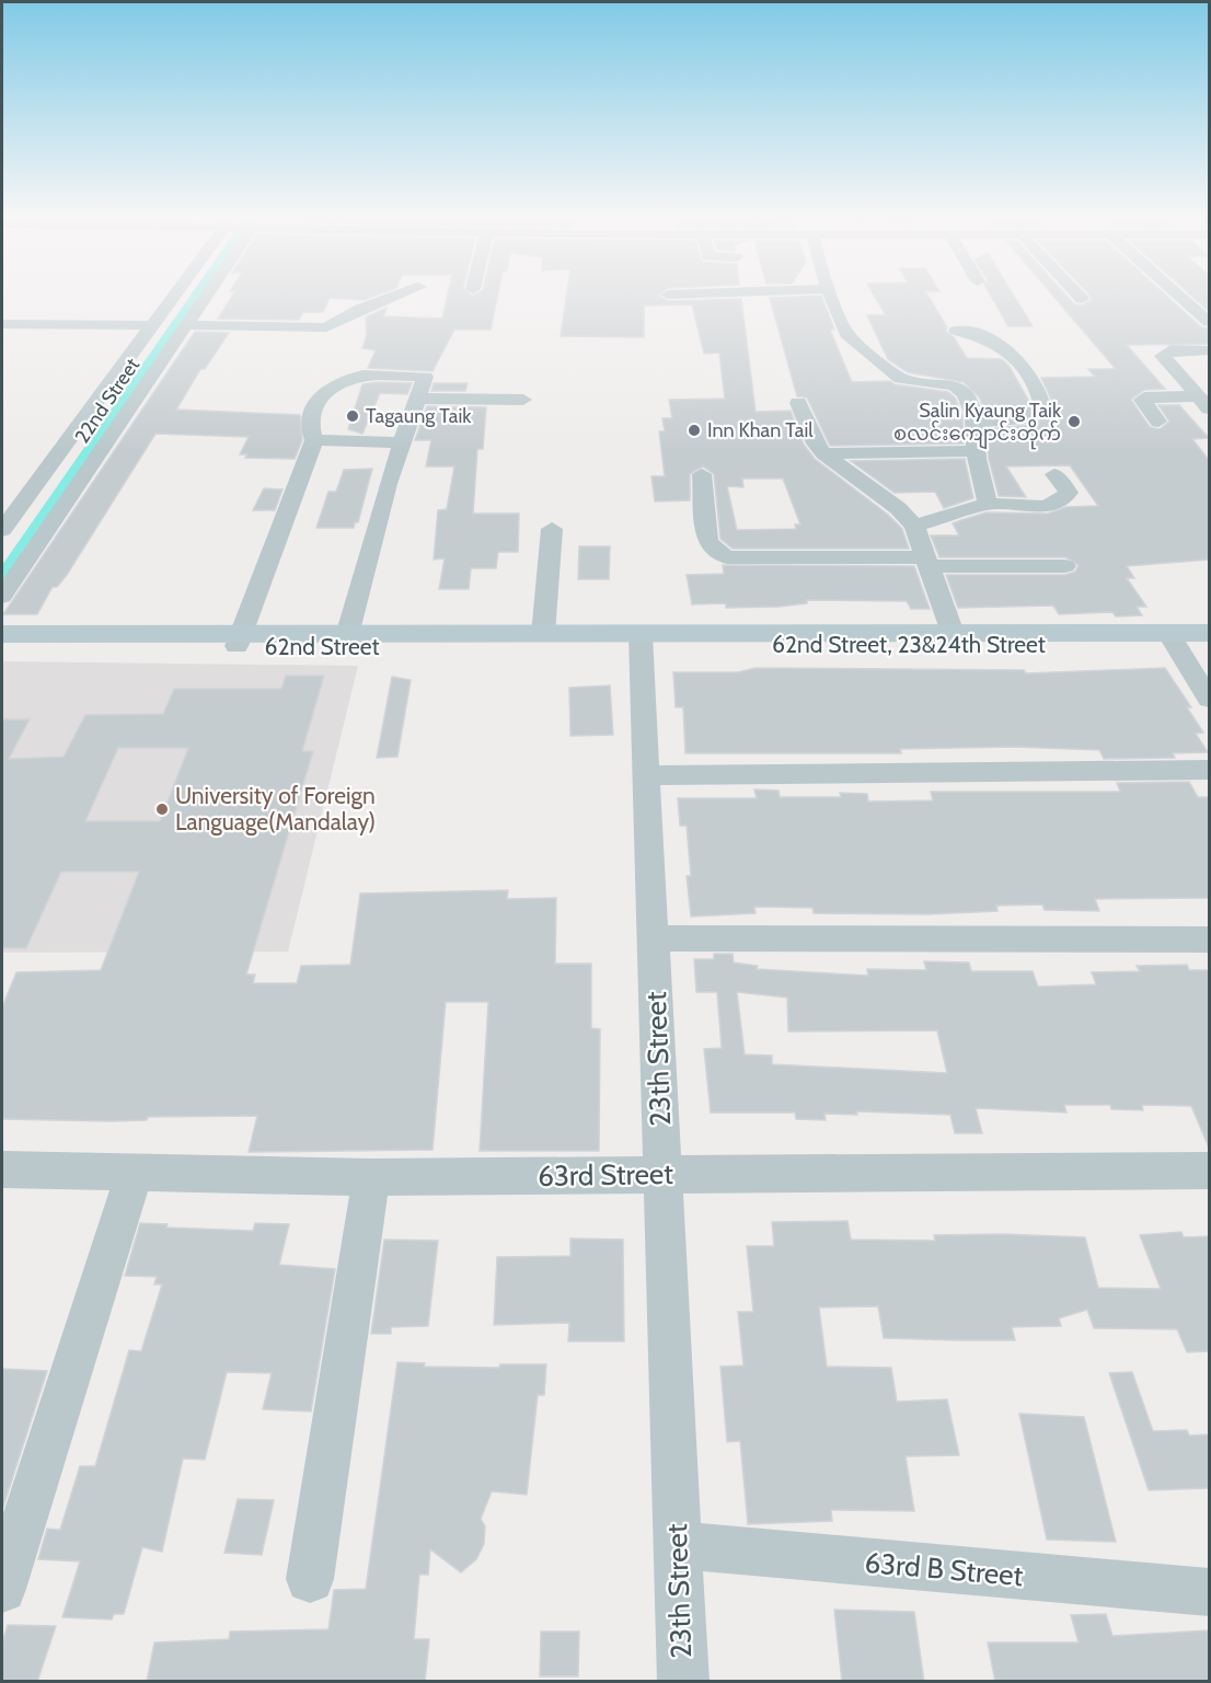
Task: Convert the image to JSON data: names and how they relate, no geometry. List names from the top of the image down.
{
  "streets": {
    "main road": ["62nd Street, 23&24th Street", "62nd Street"],
    "street": [
      "22nd Street",
      "23th Street",
      "63rd Street",
      "63rd B Street"
    ]
  },
  "crossings": [
    ["62nd Street, 23&24th Street", "62nd Street"],
    ["62nd Street, 23&24th Street", "23th Street"],
    ["62nd Street", "23th Street"],
    ["23th Street", "63rd Street"],
    ["23th Street", "63rd B Street"]
  ],
  "places": [
    "Tagaung Taik",
    "Salin Kyaung Taik စလင်းကျောင်းတိုက်",
    "Inn Khan Tail",
    "University of Foreign Language(Mandalay)"
  ]
}
